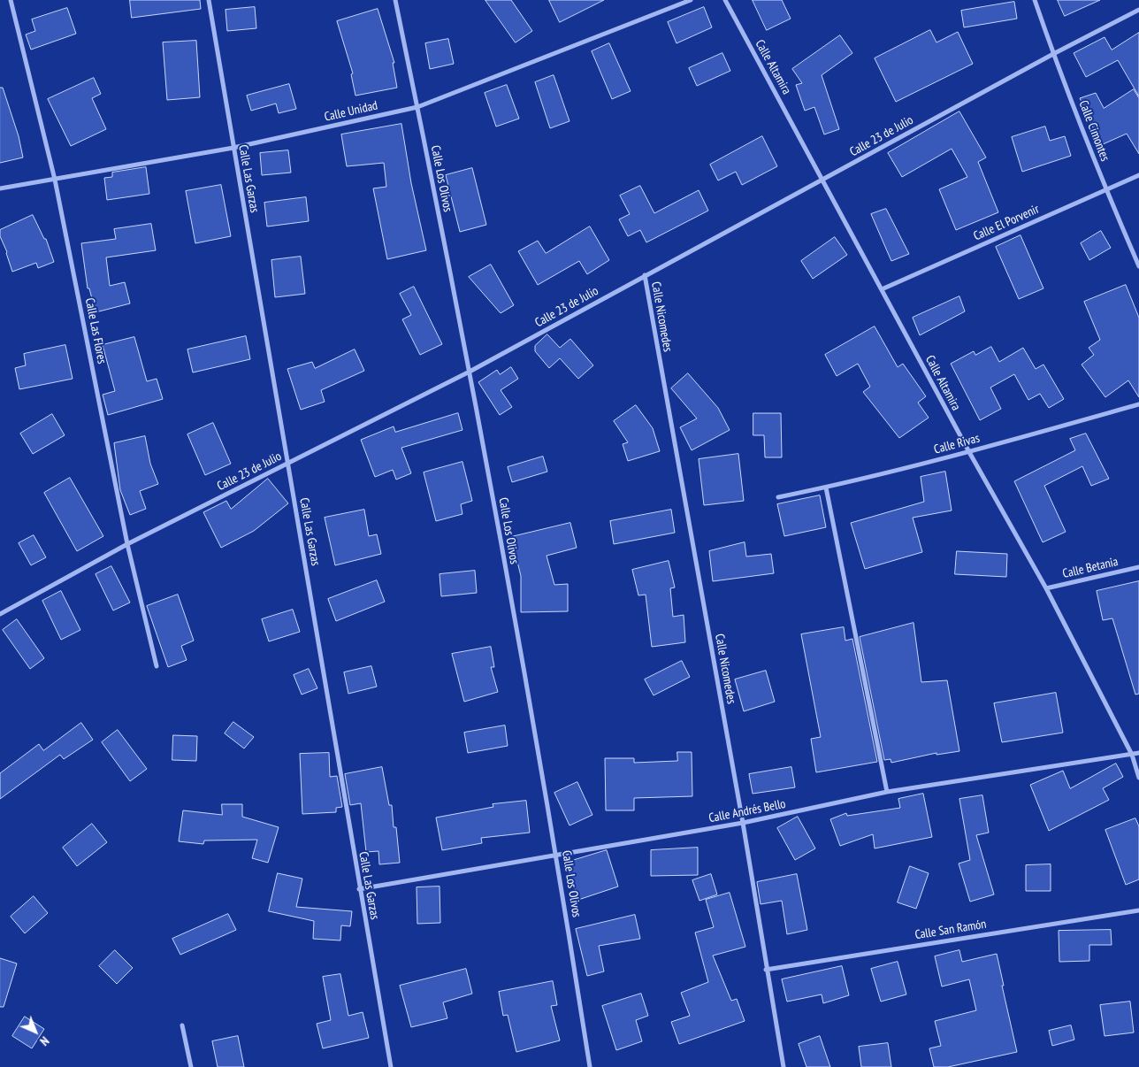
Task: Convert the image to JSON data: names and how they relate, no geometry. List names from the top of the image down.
{
  "streets": {
    "street": [
      "Calle Altamira",
      "Calle Unidad",
      "Calle Cimontes",
      "Calle 23 de Julio",
      "Calle Las Garzas",
      "Calle Los Olivos",
      "Calle El Porvenir",
      "Calle Nicomedes",
      "Calle Las Flores",
      "Calle Rivas",
      "Calle Betania",
      "Calle Andrés Bello",
      "Calle San Ramón"
    ]
  },
  "crossings": [
    ["Calle Altamira", "Calle 23 de Julio"],
    ["Calle Altamira", "Calle El Porvenir"],
    ["Calle Altamira", "Calle Rivas"],
    ["Calle Altamira", "Calle Betania"],
    ["Calle Altamira", "Calle Andrés Bello"],
    ["Calle Unidad", "Calle Las Garzas"],
    ["Calle Unidad", "Calle Los Olivos"],
    ["Calle Unidad", "Calle Las Flores"],
    ["Calle Cimontes", "Calle 23 de Julio"],
    ["Calle Cimontes", "Calle El Porvenir"],
    ["Calle 23 de Julio", "Calle Las Garzas"],
    ["Calle 23 de Julio", "Calle Los Olivos"],
    ["Calle 23 de Julio", "Calle Nicomedes"],
    ["Calle 23 de Julio", "Calle Las Flores"],
    ["Calle Las Garzas", "Calle Andrés Bello"],
    ["Calle Los Olivos", "Calle Andrés Bello"],
    ["Calle Nicomedes", "Calle Andrés Bello"],
    ["Calle Nicomedes", "Calle San Ramón"]
  ],
  "north": "bottom right"
}
